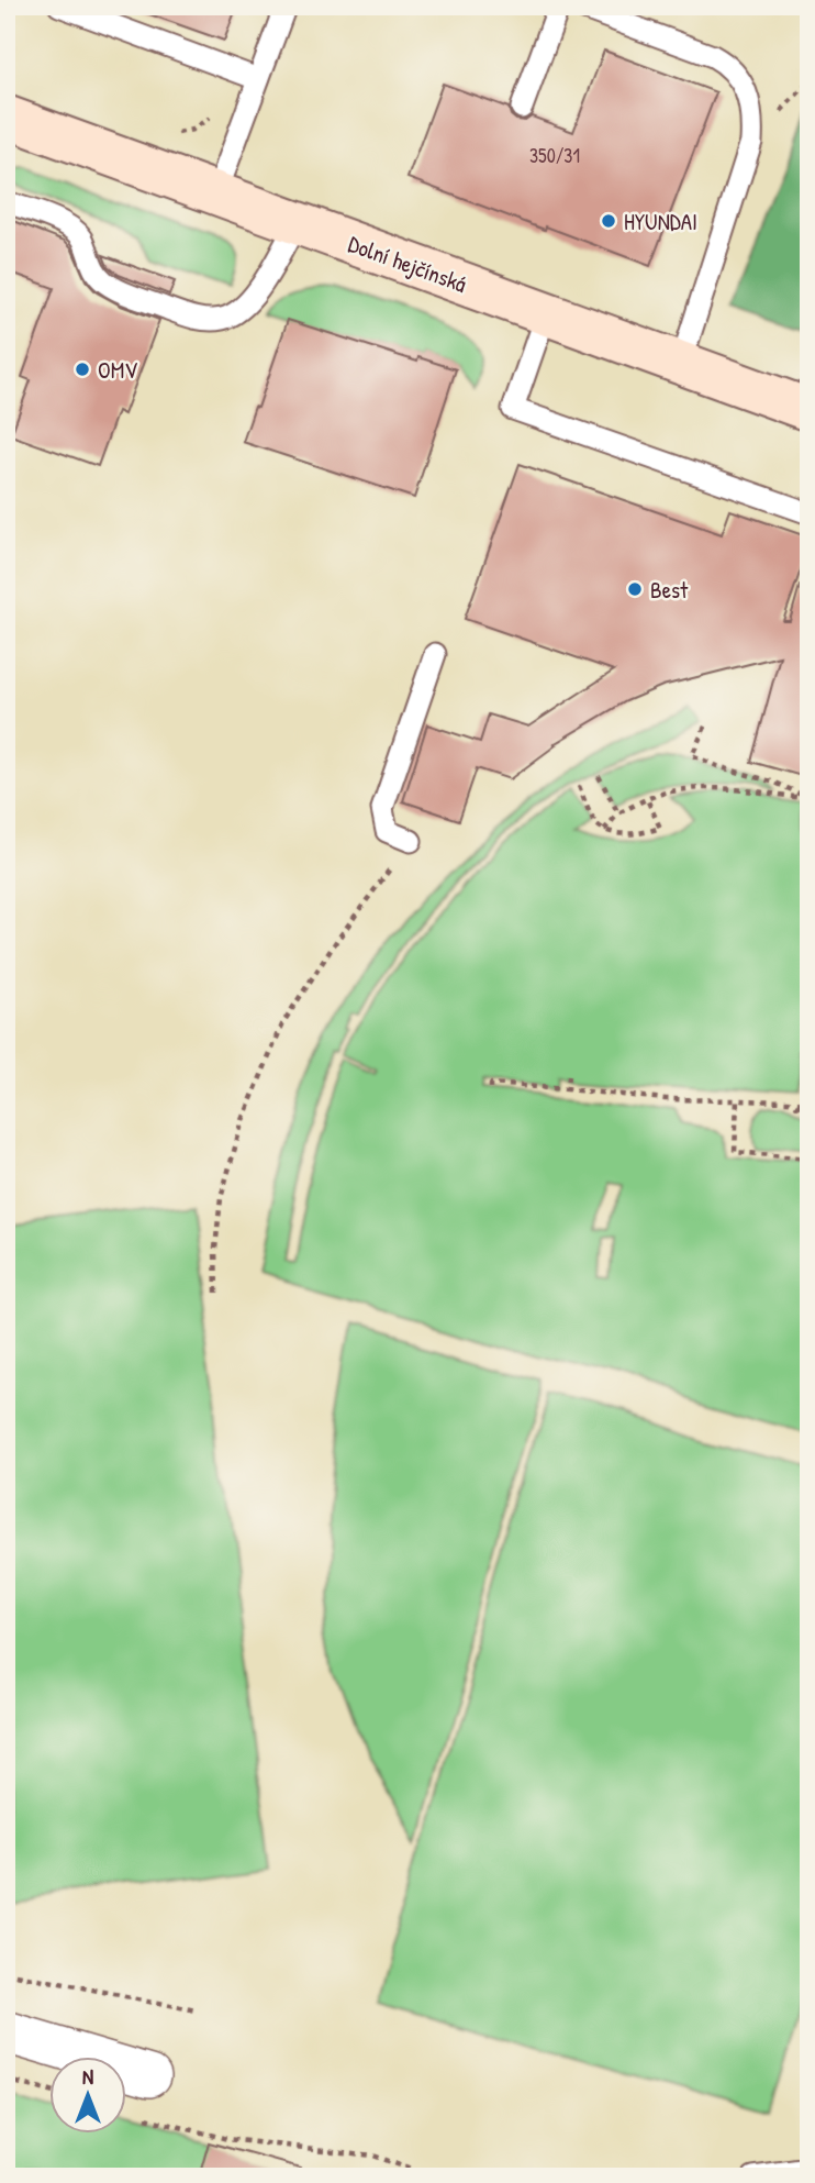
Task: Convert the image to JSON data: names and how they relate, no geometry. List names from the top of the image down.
{
  "streets": {
    "main road": ["Dolní hejčínská"]
  },
  "places": ["HYUNDAI", "OMV", "Best"],
  "house_numbers": ["350/31"],
  "north": "top"
}
